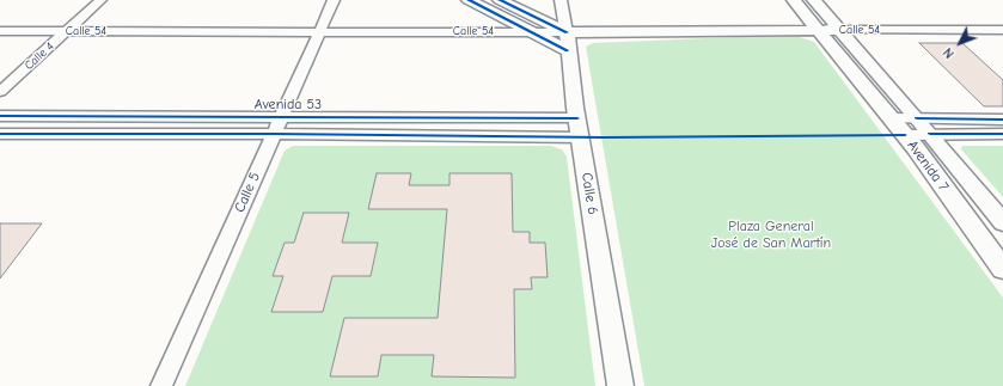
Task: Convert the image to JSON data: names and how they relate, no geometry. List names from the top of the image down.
{
  "streets": {
    "main road": ["Calle 54", "Avenida 7", "Calle 6"],
    "street": ["Calle 4", "Avenida 53", "Calle 5"]
  },
  "crossings": [
    ["Calle 54", "Calle 4"],
    ["Calle 54", "Avenida 7"],
    ["Calle 54", "Calle 5"],
    ["Calle 54", "Calle 6"],
    ["Avenida 53", "Calle 5"],
    ["Avenida 53", "Calle 6"]
  ],
  "parks": ["Plaza General José de San Martín"],
  "north": "bottom left"
}
